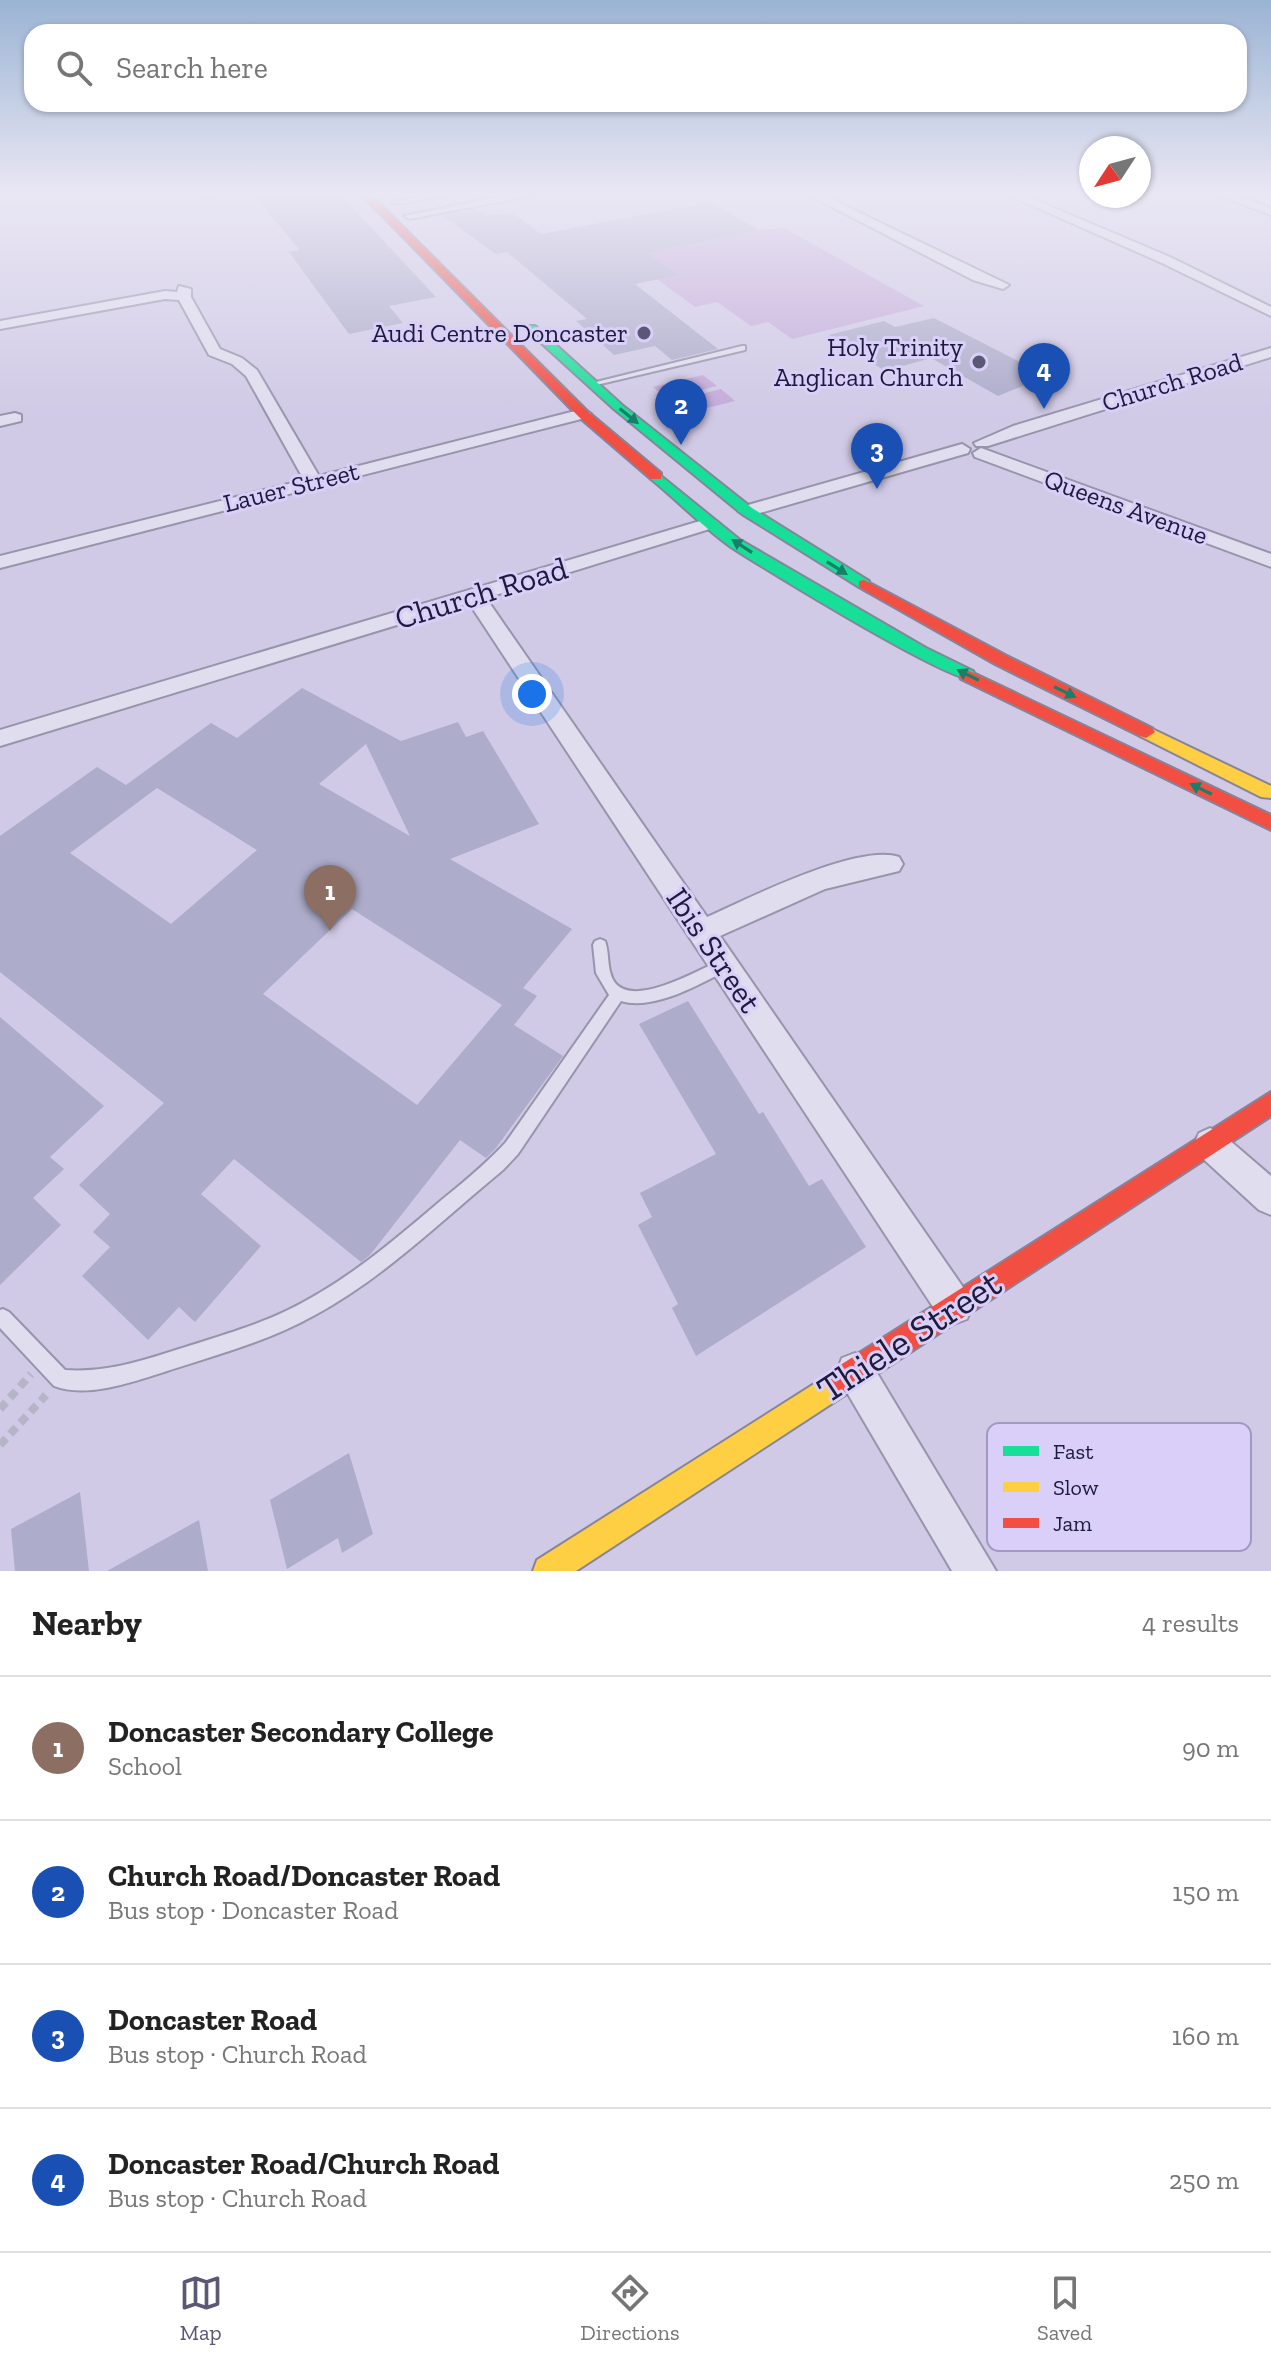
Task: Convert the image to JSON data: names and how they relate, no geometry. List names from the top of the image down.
{
  "streets": {
    "main road": ["Church Road", "Thiele Street"],
    "street": ["Lauer Street", "Queens Avenue", "Ibis Street"]
  },
  "crossings": [
    ["Church Road", "Queens Avenue"],
    ["Church Road", "Ibis Street"],
    ["Ibis Street", "Thiele Street"]
  ],
  "places": ["Audi Centre Doncaster", "Holy Trinity Anglican Church"],
  "legend": ["Fast", "Slow", "Jam"],
  "north": "bottom left",
  "page": {
    "search": "Search here",
    "pins": [
      "4",
      "2",
      "3",
      "1"
    ],
    "heading": ["Nearby", "4 results"],
    "list": [
      {
        "mark": "1",
        "name": "Doncaster Secondary College",
        "note": "School",
        "value": "90 m"
      },
      {
        "mark": "2",
        "name": "Church Road/Doncaster Road",
        "note": "Bus stop · Doncaster Road",
        "value": "150 m"
      },
      {
        "mark": "3",
        "name": "Doncaster Road",
        "note": "Bus stop · Church Road",
        "value": "160 m"
      },
      {
        "mark": "4",
        "name": "Doncaster Road/Church Road",
        "note": "Bus stop · Church Road",
        "value": "250 m"
      }
    ],
    "nav": ["Map", "Directions", "Saved"]
  }
}
